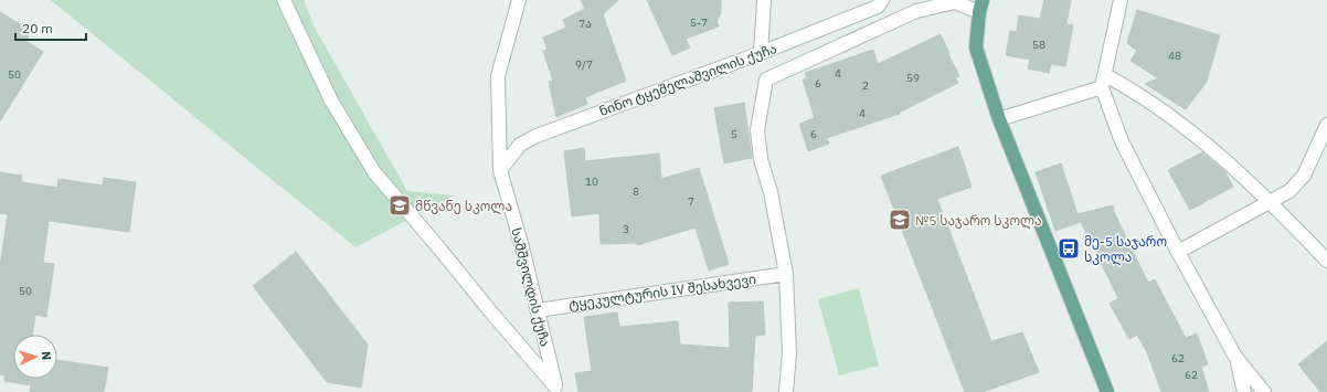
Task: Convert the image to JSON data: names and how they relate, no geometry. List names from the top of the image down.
{
  "streets": {
    "street": ["ნინო ტყეშელაშვილის ქუჩა", "სამშვილდის ქუჩა", "ტყეკულტურის IV შესახვევი"]
  },
  "crossings": [
    ["ნინო ტყეშელაშვილის ქუჩა", "სამშვილდის ქუჩა"],
    ["სამშვილდის ქუჩა", "ტყეკულტურის IV შესახვევი"]
  ],
  "places": {
    "school or university": ["მწვანე სკოლა", "№5 საჯარო სკოლა"],
    "bus stop": ["მე-5 საჯარო სკოლა"]
  },
  "house_numbers": [
    "5-7",
    "7ა",
    "58",
    "48",
    "9/7",
    "4",
    "50",
    "59",
    "6",
    "2",
    "4",
    "5",
    "6",
    "10",
    "8",
    "7",
    "3",
    "50",
    "62",
    "62"
  ],
  "scale_bar": "20 m",
  "north": "right"
}
